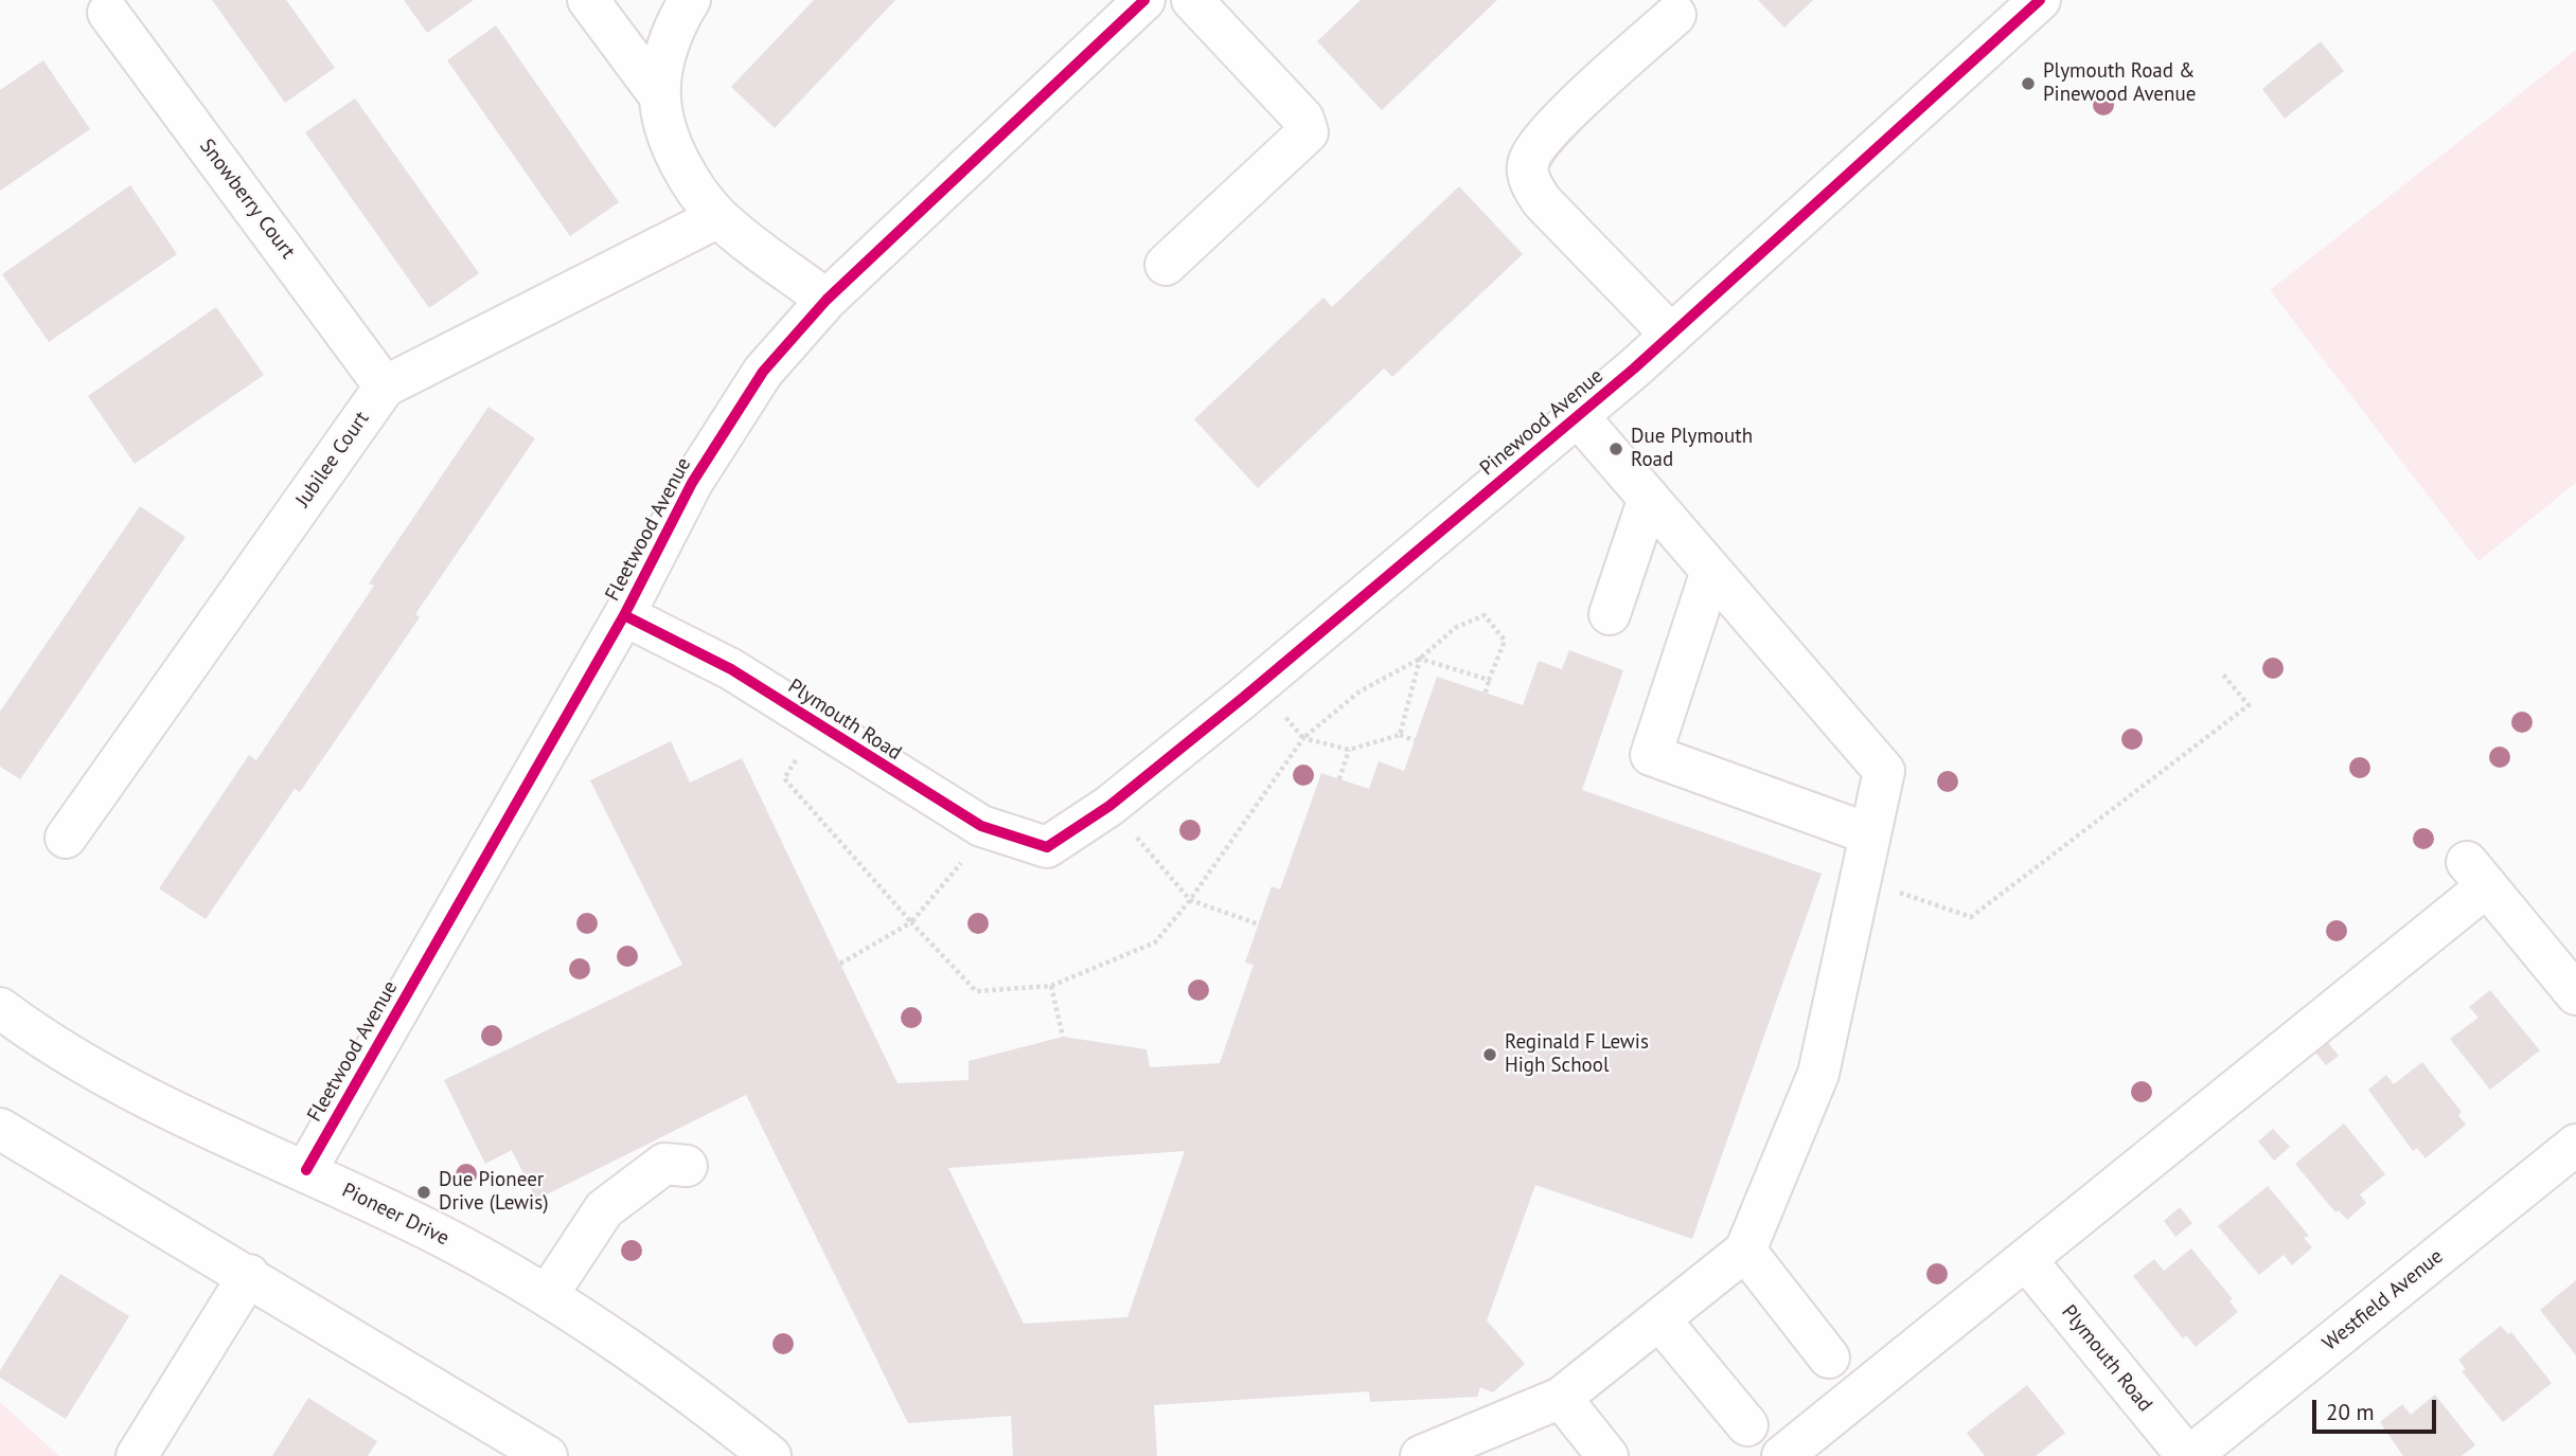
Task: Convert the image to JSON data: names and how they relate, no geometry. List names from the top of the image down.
{
  "streets": {
    "street": [
      "Snowberry Court",
      "Pinewood Avenue",
      "Jubilee Court",
      "Fleetwood Avenue",
      "Plymouth Road",
      "Pioneer Drive",
      "Westfield Avenue"
    ]
  },
  "crossings": [
    ["Snowberry Court", "Jubilee Court"],
    ["Pinewood Avenue", "Plymouth Road"],
    ["Fleetwood Avenue", "Plymouth Road"],
    ["Fleetwood Avenue", "Pioneer Drive"],
    ["Plymouth Road", "Westfield Avenue"]
  ],
  "places": [
    "Plymouth Road & Pinewood Avenue",
    "Due Plymouth Road",
    "Reginald F Lewis High School",
    "Due Pioneer Drive (Lewis)"
  ],
  "scale_bar": "20 m"
}
